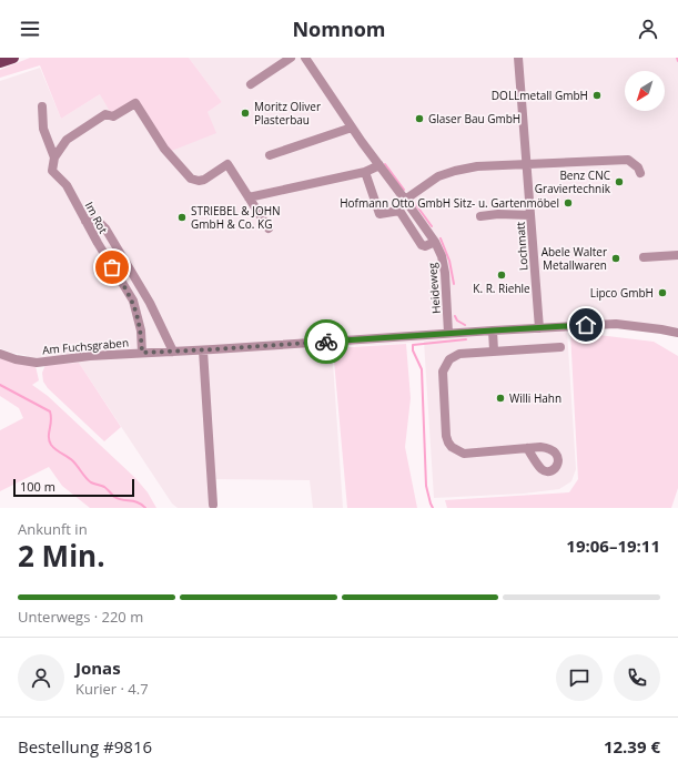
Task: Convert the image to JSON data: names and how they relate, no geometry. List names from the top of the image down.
{
  "streets": {
    "street": [
      "Im Rot",
      "Lochmatt",
      "Heideweg",
      "Am Fuchsgraben"
    ]
  },
  "crossings": [
    ["Im Rot", "Am Fuchsgraben"],
    ["Lochmatt", "Am Fuchsgraben"],
    ["Heideweg", "Am Fuchsgraben"]
  ],
  "places": [
    "DOLLmetall GmbH",
    "Moritz Oliver Plasterbau",
    "Glaser Bau GmbH",
    "Benz CNC Graviertechnik",
    "Hofmann Otto GmbH Sitz- u. Gartenmöbel",
    "STRIEBEL & JOHN GmbH & Co. KG",
    "Abele Walter Metallwaren",
    "K. R. Riehle",
    "Lipco GmbH",
    "Willi Hahn"
  ],
  "scale_bar": "100 m",
  "north": "bottom left",
  "page": {
    "header": "Nomnom",
    "scale": "100 m",
    "heading": ["2 Min.", "Ankunft in", "19:06–19:11"],
    "panel": [
      "Jonas",
      "Kurier · 4.7",
      "Bestellung #9816",
      "12.39 €"
    ],
    "bar": "Unterwegs · 220 m"
  }
}
